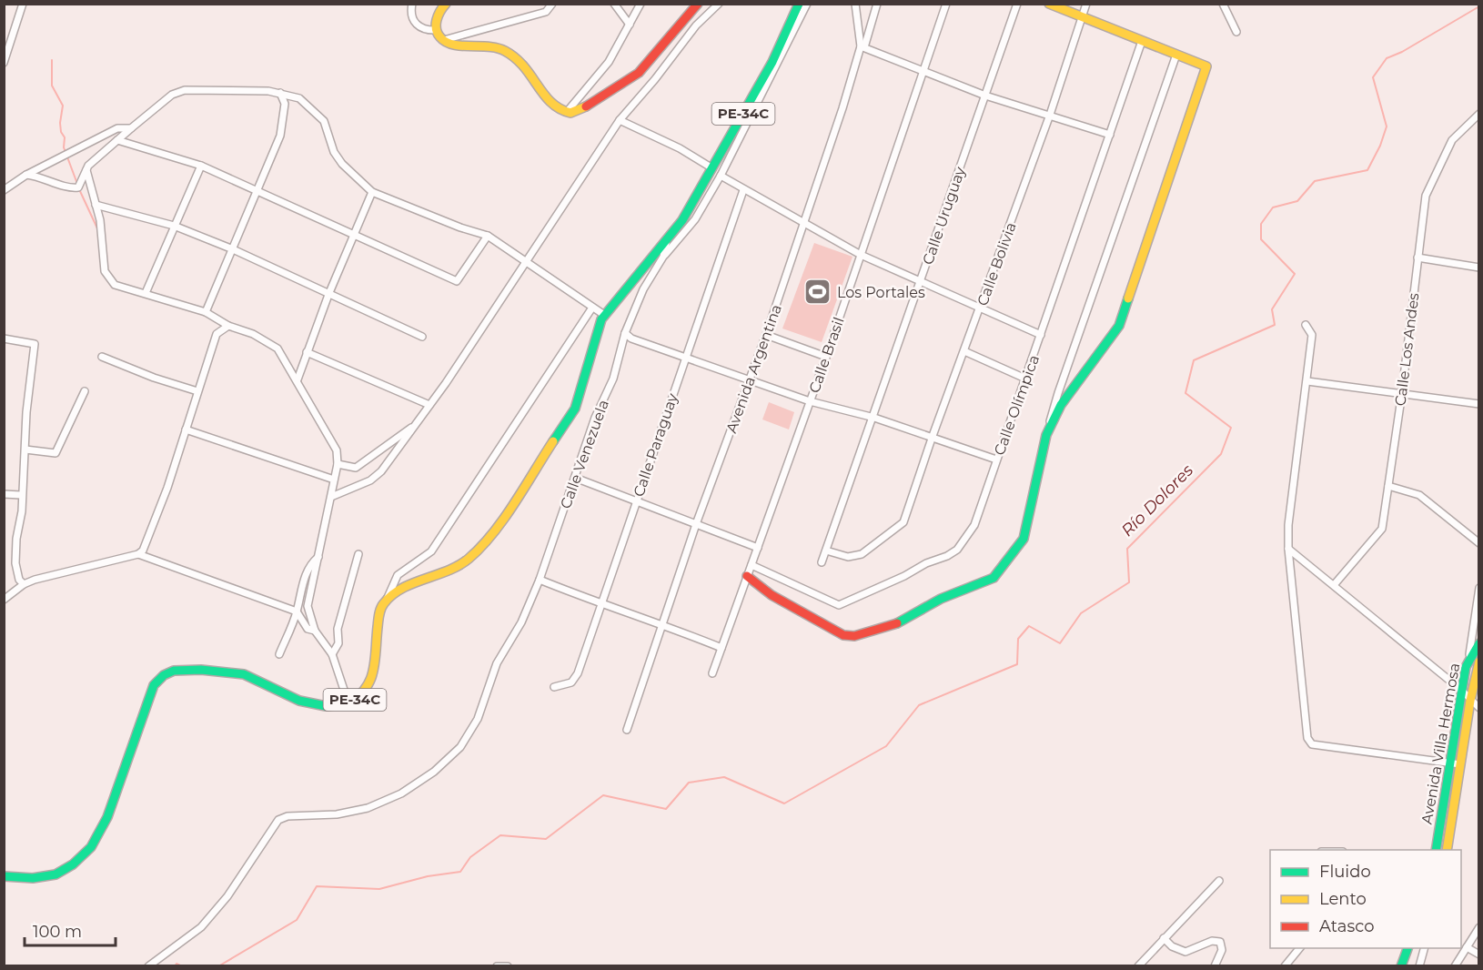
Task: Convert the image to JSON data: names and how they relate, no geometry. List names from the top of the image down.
{
  "streets": {
    "main road": ["PE-34C", "Avenida Villa Hermosa"],
    "street": [
      "Calle Uruguay",
      "Calle Bolivia",
      "Calle Los Andes",
      "Calle Brasil",
      "Avenida Argentina",
      "Calle Olímpica",
      "Calle Paraguay",
      "Calle Venezuela"
    ]
  },
  "crossings": [
    ["PE-34C", "Calle Venezuela"],
    ["Calle Uruguay", "Calle Bolivia"],
    ["Calle Brasil", "Calle Olímpica"]
  ],
  "water": ["Río Dolores"],
  "places": {
    "sports": ["Los Portales"]
  },
  "legend": ["Fluido", "Lento", "Atasco"],
  "scale_bar": "100 m"
}
